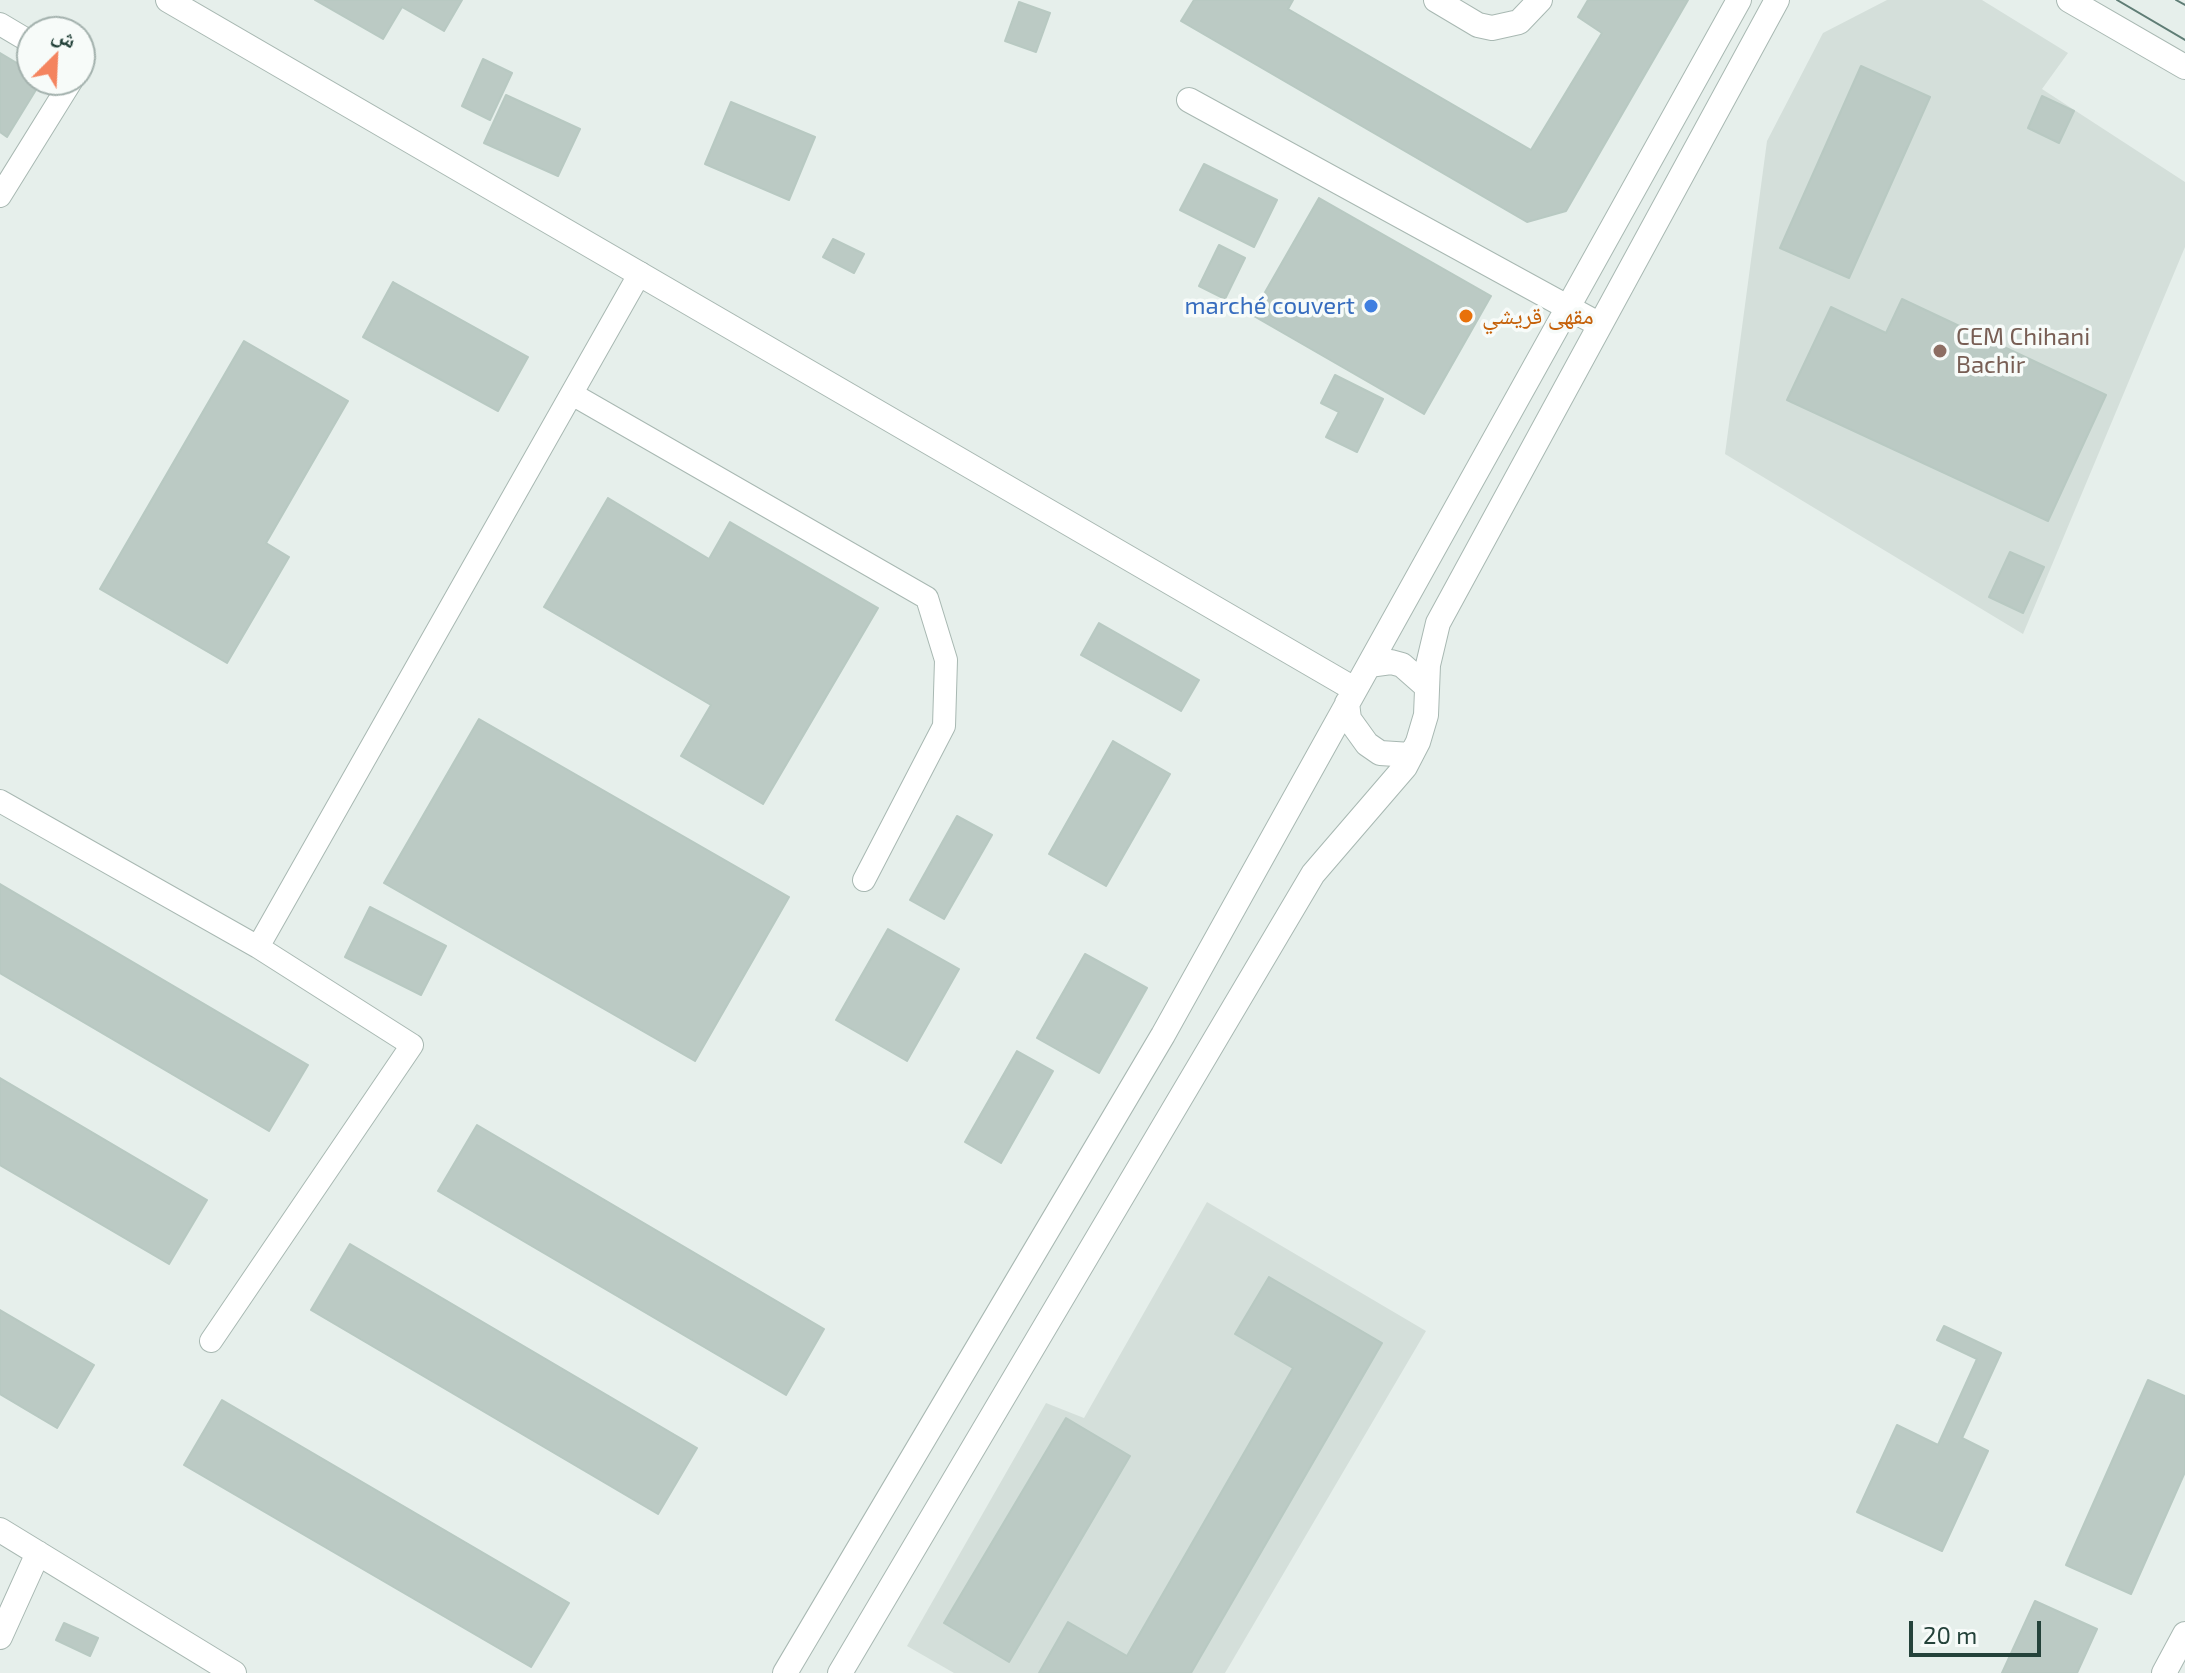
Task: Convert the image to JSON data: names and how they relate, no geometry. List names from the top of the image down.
{
  "places": ["marché couvert", "مقهى قريشي", "CEM Chihani Bachir"],
  "scale_bar": "20 m",
  "north": "top right"
}
